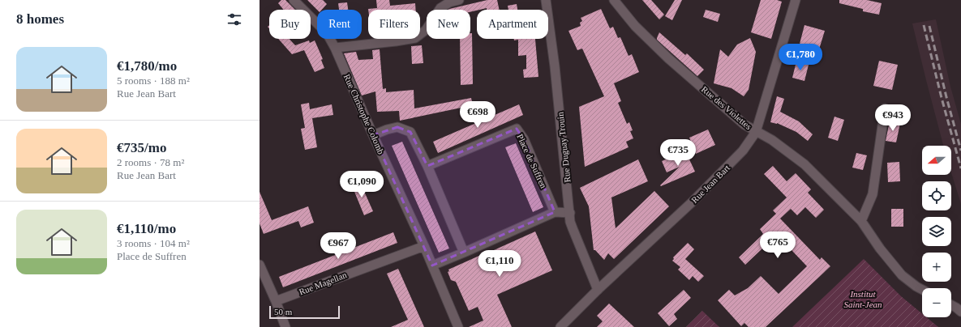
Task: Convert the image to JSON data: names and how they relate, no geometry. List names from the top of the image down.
{
  "streets": {
    "street": [
      "Rue des Violettes",
      "Rue Christophe Colomb",
      "Rue Duguay Trouin",
      "Place de Suffren",
      "Rue Jean Bart",
      "Rue Magellan"
    ]
  },
  "crossings": [
    ["Rue des Violettes", "Rue Jean Bart"],
    ["Rue Christophe Colomb", "Rue Magellan"],
    ["Rue Duguay Trouin", "Rue Jean Bart"]
  ],
  "parks": ["Institut Saint-Jean"],
  "scale_bar": "50 m",
  "north": "left",
  "page": {
    "heading": "8 homes",
    "chip": [
      "Buy",
      "Rent",
      "Filters",
      "New",
      "Apartment"
    ],
    "list": [
      {
        "name": "€1,780/mo",
        "note": "5 rooms · 188 m² · Rue Jean Bart"
      },
      {
        "name": "€735/mo",
        "note": "2 rooms · 78 m² · Rue Jean Bart"
      },
      {
        "name": "€1,110/mo",
        "note": "3 rooms · 104 m² · Place de Suffren"
      }
    ],
    "price": [
      "€1,780",
      "€698",
      "€943",
      "€735",
      "€1,090",
      "€765",
      "€967",
      "€1,110"
    ],
    "map_buttons": ["+", "−"],
    "scale": "50 m"
  }
}
